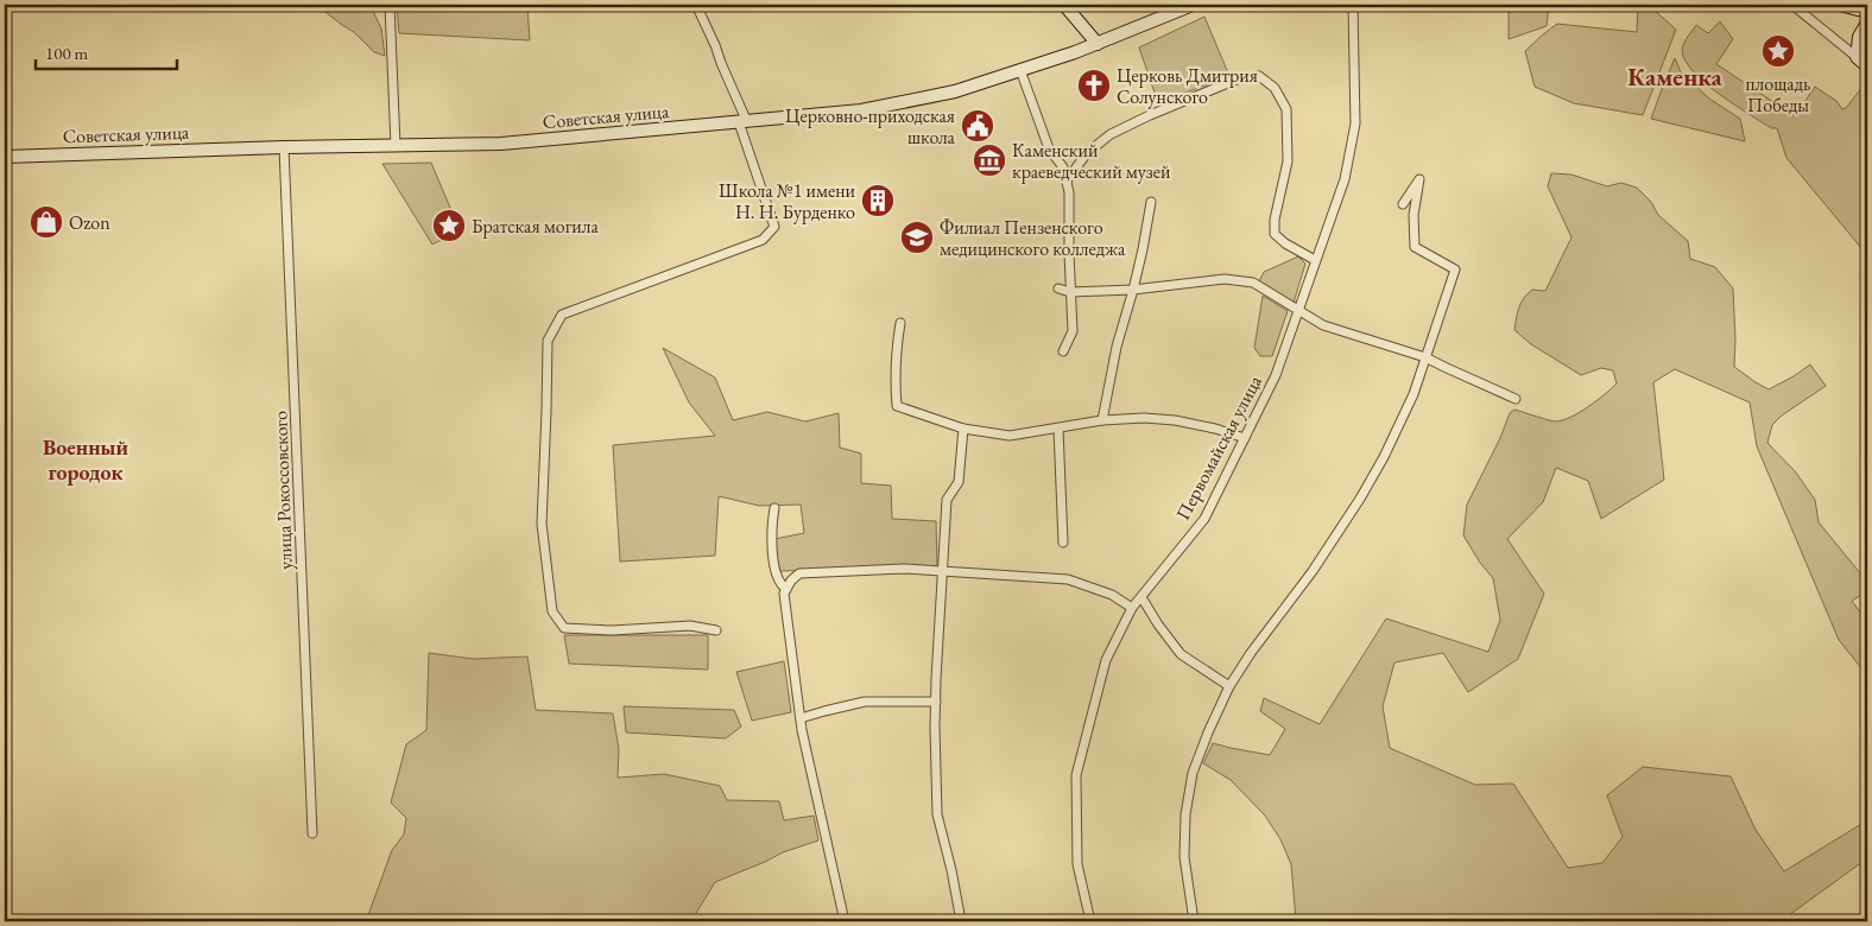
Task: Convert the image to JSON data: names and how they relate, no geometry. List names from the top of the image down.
{
  "streets": {
    "main road": ["Советская улица"],
    "street": ["Первомайская улица", "улица Рокоссовского"]
  },
  "crossings": [
    ["Советская улица", "улица Рокоссовского"]
  ],
  "districts": ["Каменка", "Военный городок"],
  "places": {
    "place": ["площадь Победы", "Братская могила"],
    "church": ["Церковь Дмитрия Солунского"],
    "public building": ["Церковно-приходская школа"],
    "museum": ["Каменский краеведческий музей"],
    "building": ["Школа №1 имени Н. Н. Бурденко"],
    "shop": ["Ozon"],
    "school or university": ["Филиал Пензенского медицинского колледжа"]
  },
  "scale_bar": "100 m"
}
